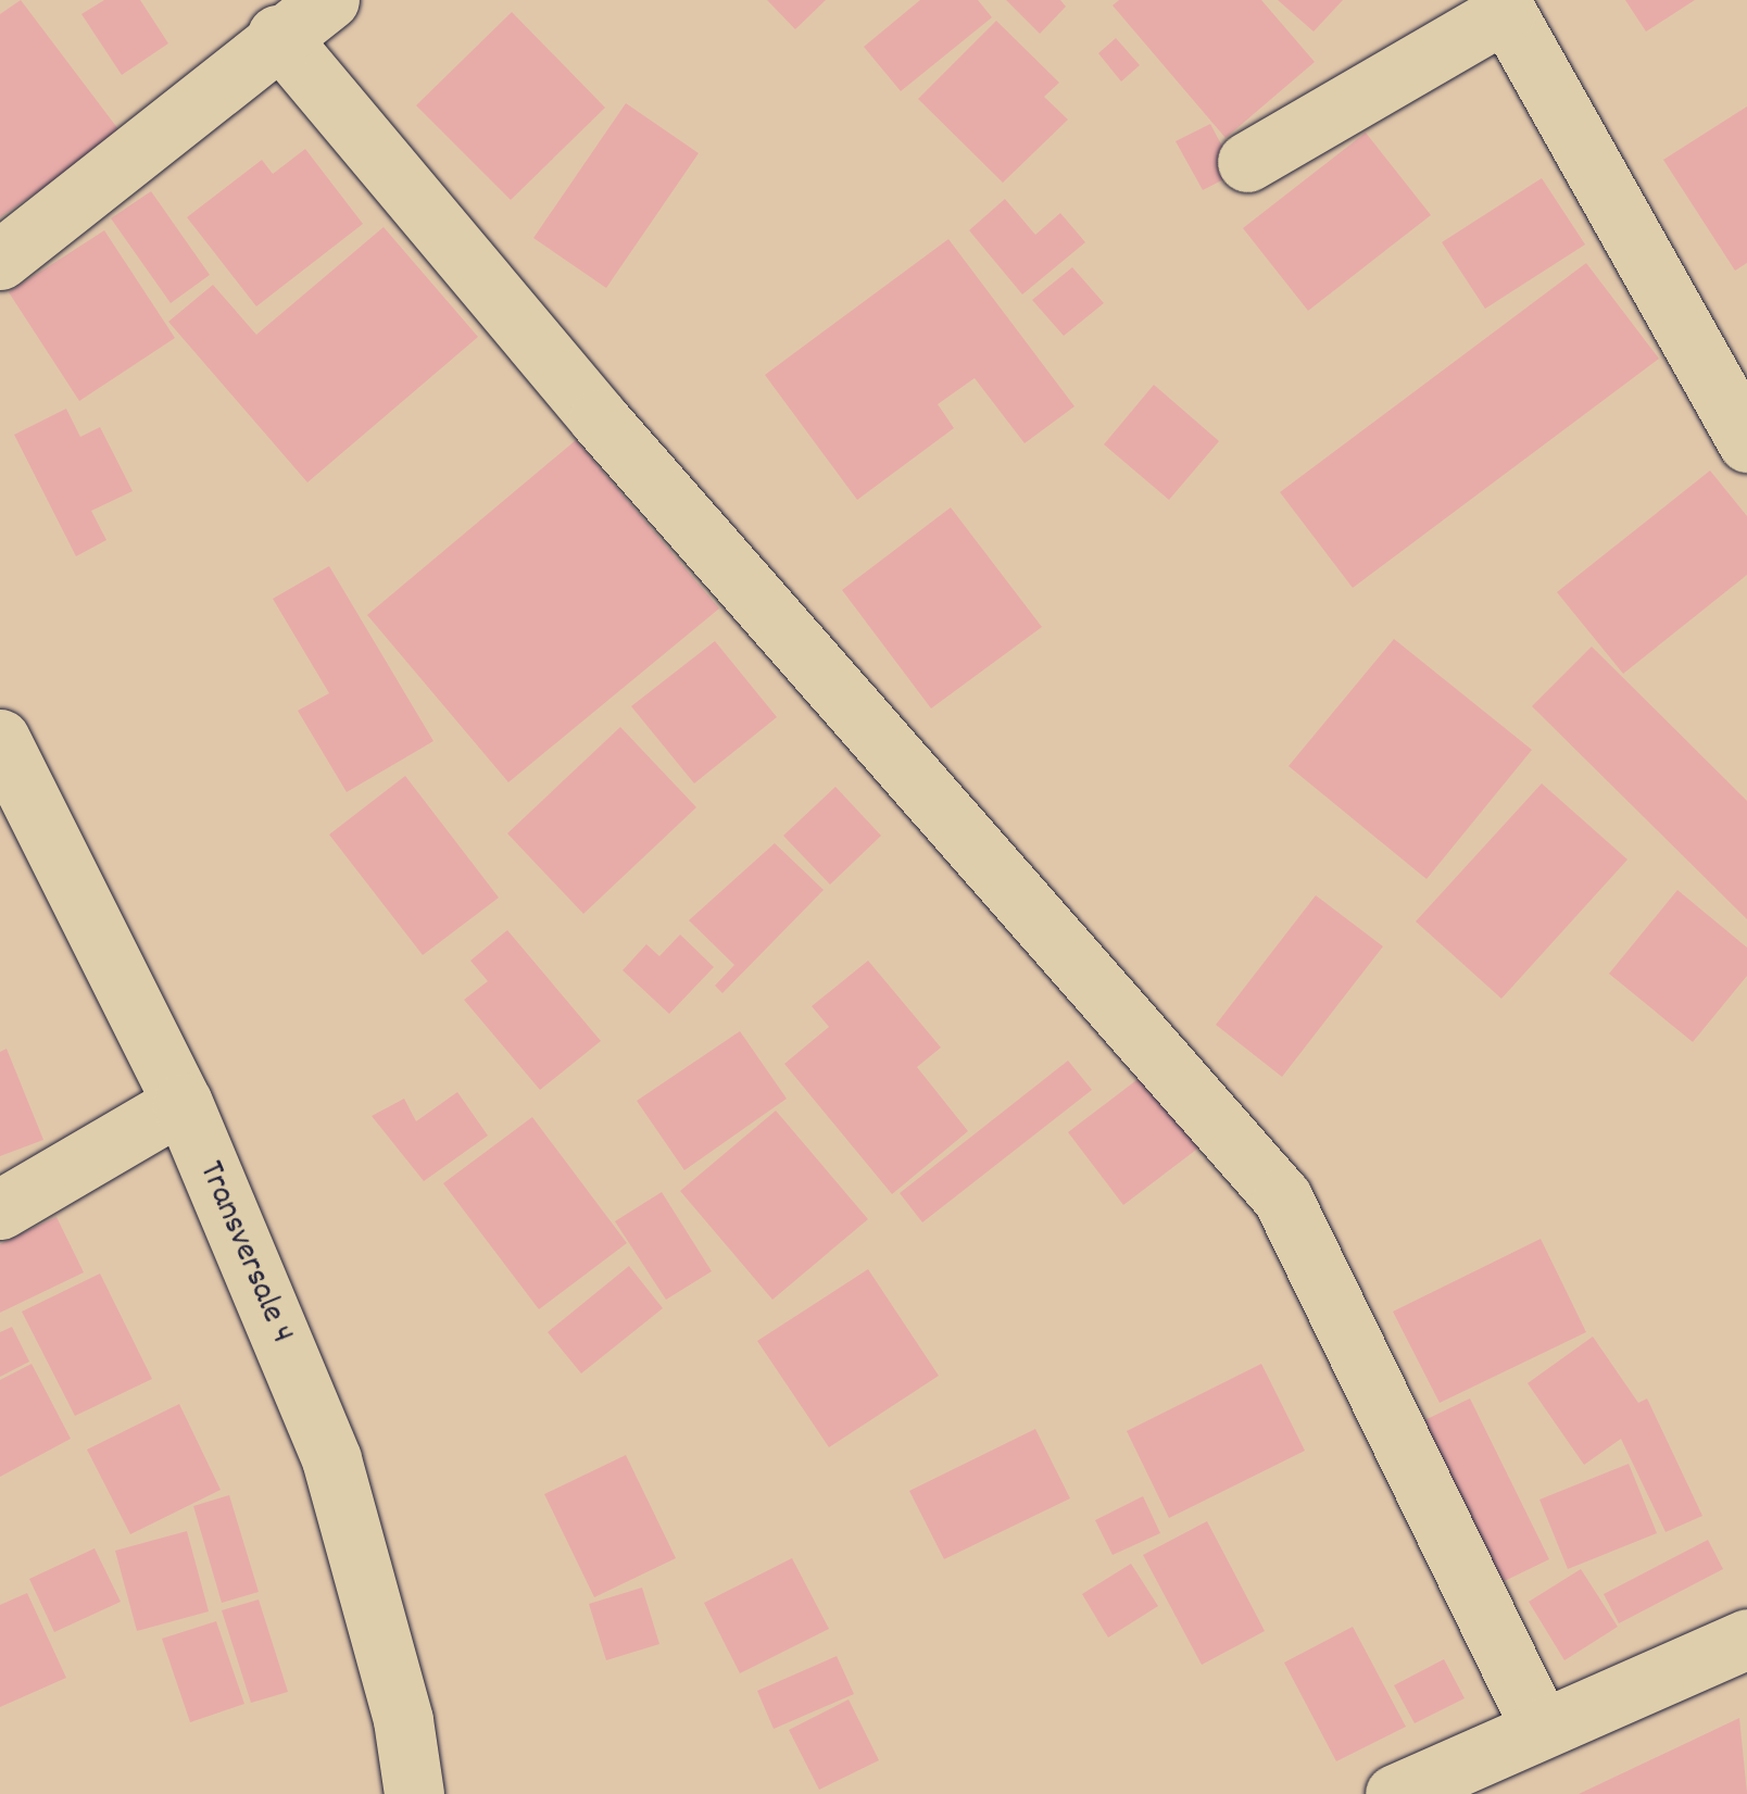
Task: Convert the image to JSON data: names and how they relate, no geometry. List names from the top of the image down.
{
  "streets": {
    "street": ["Transversale 4"]
  }
}
